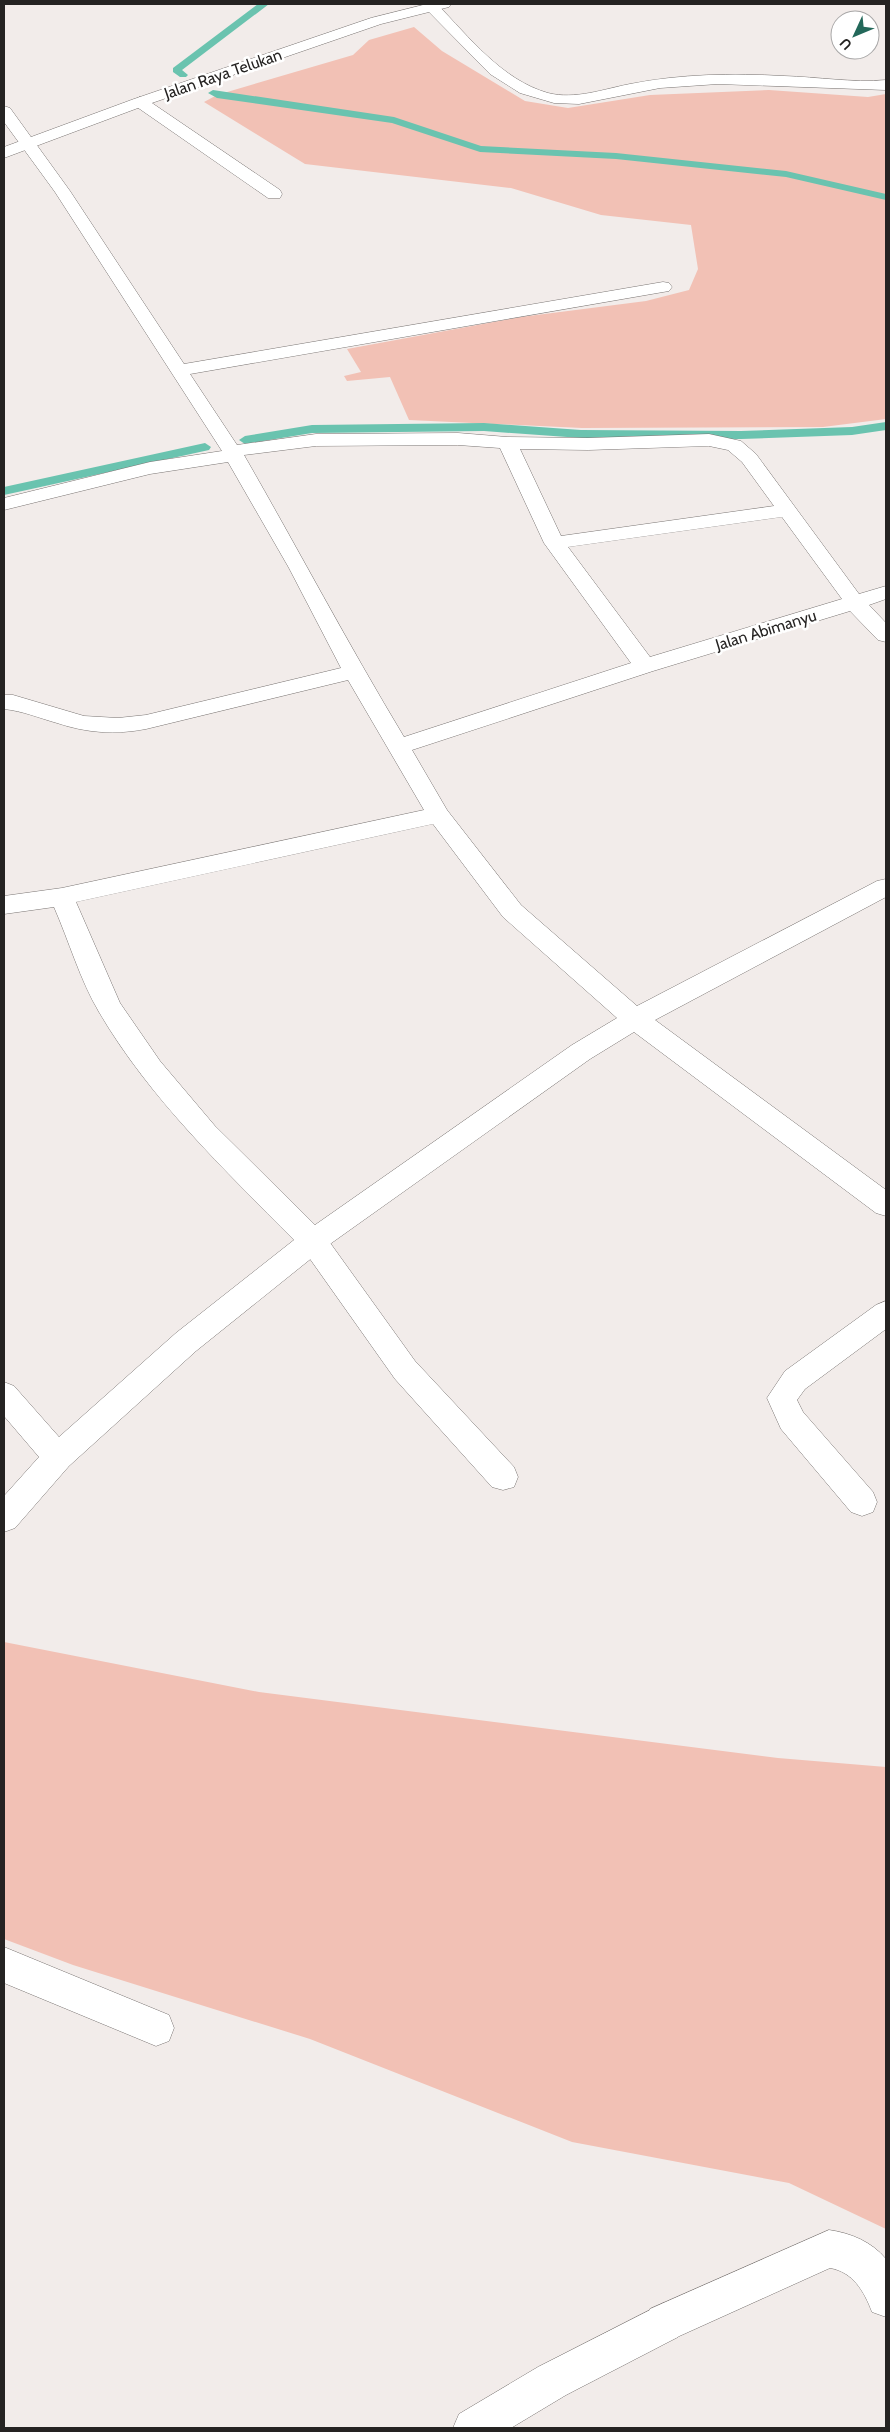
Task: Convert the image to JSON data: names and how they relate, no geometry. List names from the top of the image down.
{
  "streets": {
    "street": ["Jalan Raya Telukan", "Jalan Abimanyu"]
  },
  "north": "bottom left"
}
